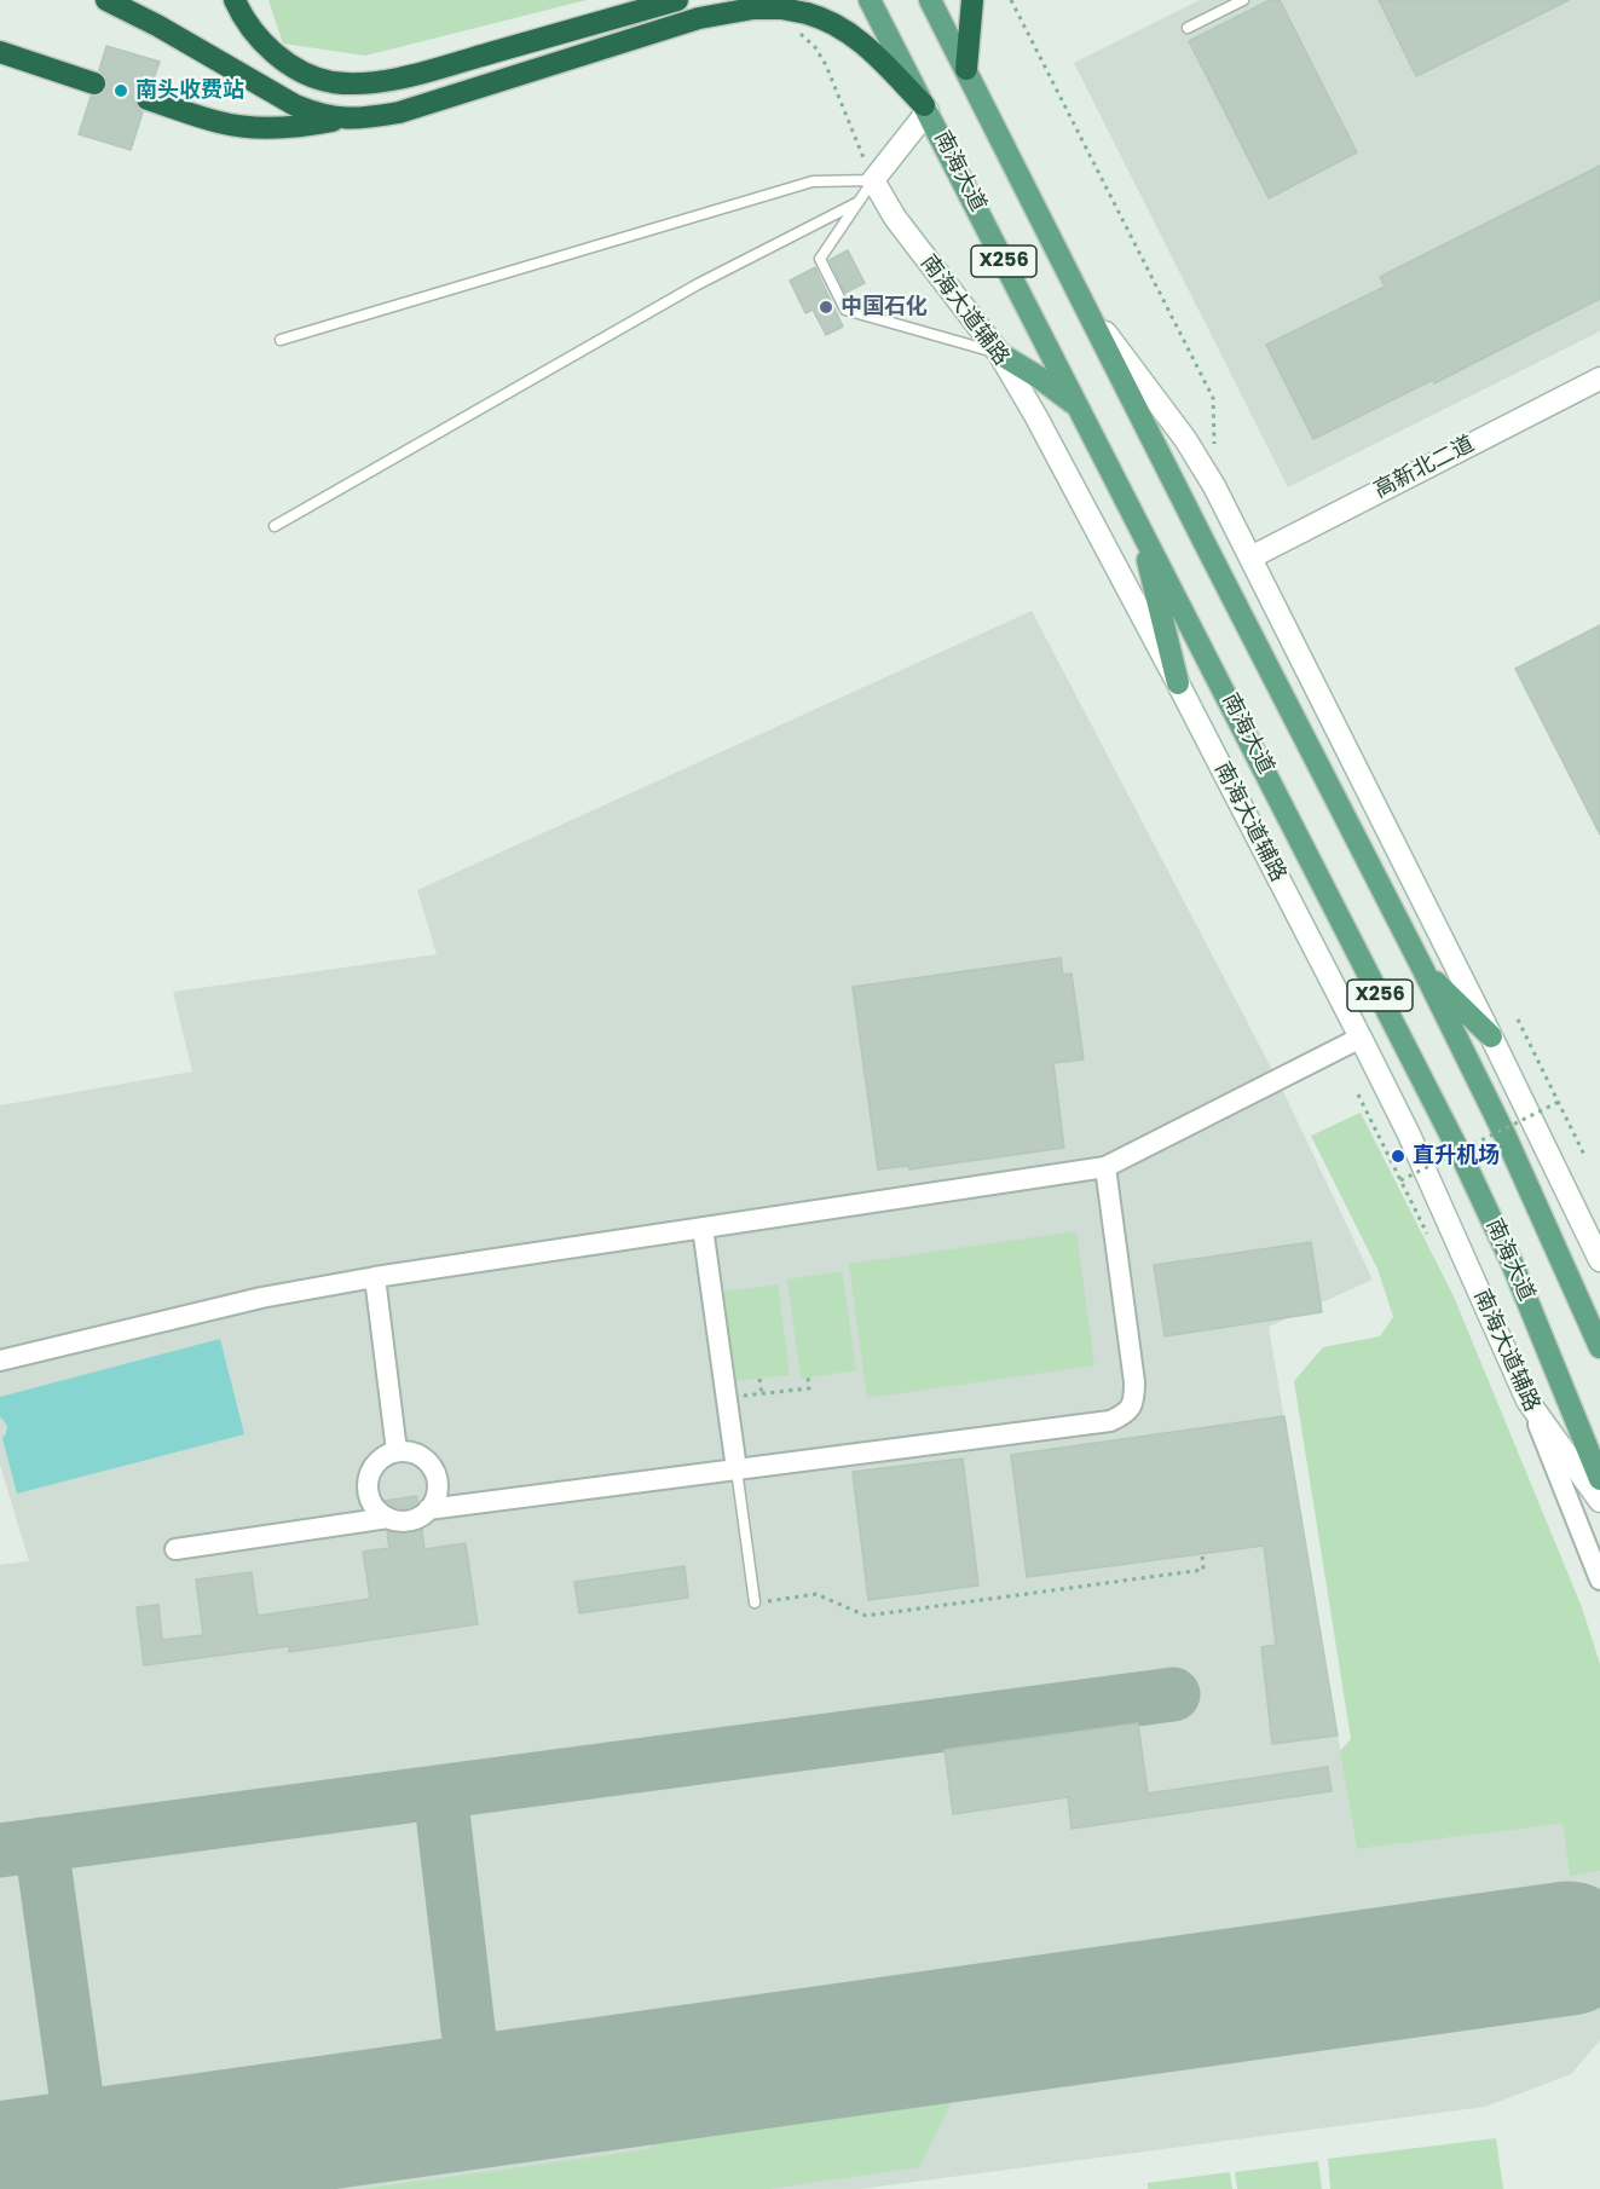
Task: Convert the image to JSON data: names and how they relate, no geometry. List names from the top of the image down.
{
  "streets": {
    "main road": [
      "南海大道",
      "X256",
      "南海大道辅路",
      "高新北二道"
    ]
  },
  "places": ["南头收费站", "中国石化", "直升机场"]
}
